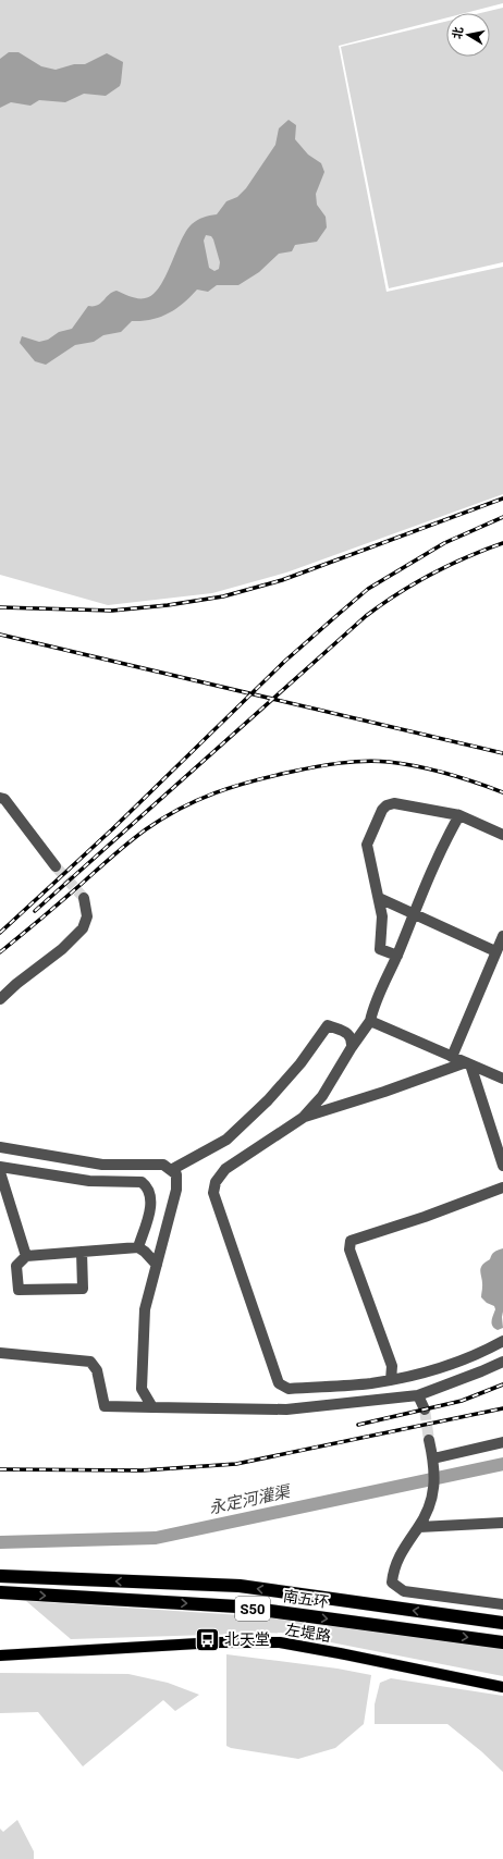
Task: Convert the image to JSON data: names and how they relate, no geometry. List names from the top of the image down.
{
  "streets": {
    "highway": ["南五环", "S50"],
    "main road": ["左堤路"]
  },
  "water": ["永定河灌渠"],
  "places": {
    "bus stop": ["北天堂"]
  },
  "north": "left"
}
